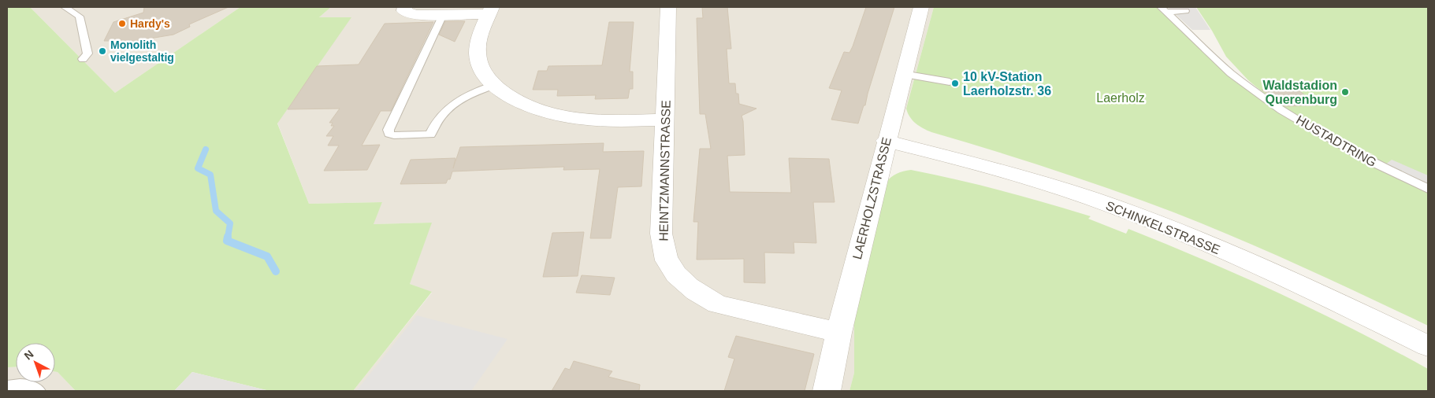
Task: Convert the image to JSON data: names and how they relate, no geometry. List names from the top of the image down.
{
  "streets": {
    "street": ["HEINTZMANNSTRASSE", "LAERHOLZSTRASSE", "SCHINKELSTRASSE"],
    "lane": ["HUSTADTRING"]
  },
  "crossings": [
    ["HEINTZMANNSTRASSE", "LAERHOLZSTRASSE"],
    ["LAERHOLZSTRASSE", "SCHINKELSTRASSE"]
  ],
  "parks": ["Laerholz"],
  "places": [
    "Hardy's",
    "Monolith vielgestaltig",
    "10 kV-Station Laerholzstr. 36",
    "Waldstadion Querenburg"
  ],
  "north": "top left"
}
